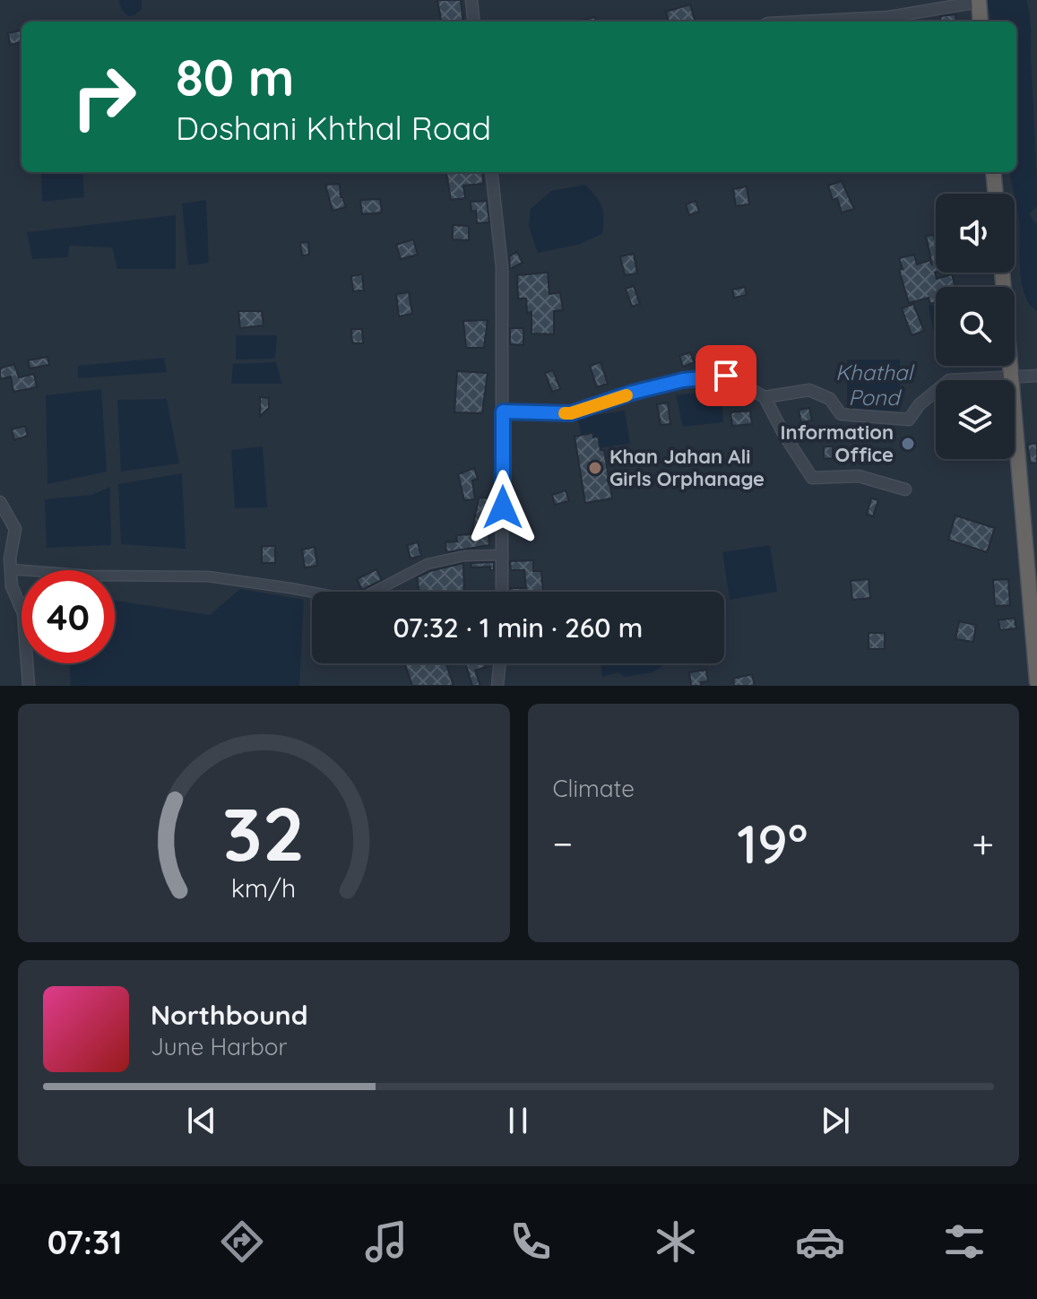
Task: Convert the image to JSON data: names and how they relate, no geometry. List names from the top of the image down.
{
  "water": ["Khathal Pond"],
  "places": ["Information Office", "Khan Jahan Ali Girls Orphanage"],
  "page": {
    "turn": ["80 m", "Doshani Khthal Road"],
    "limit": "40",
    "trip": "07:32 · 1 min · 260 m",
    "tile": "Climate",
    "heat": ["−", "19°", "+"],
    "song": ["Northbound", "June Harbor"],
    "tabs": "07:31",
    "gauge": ["32", "km/h"]
  }
}
